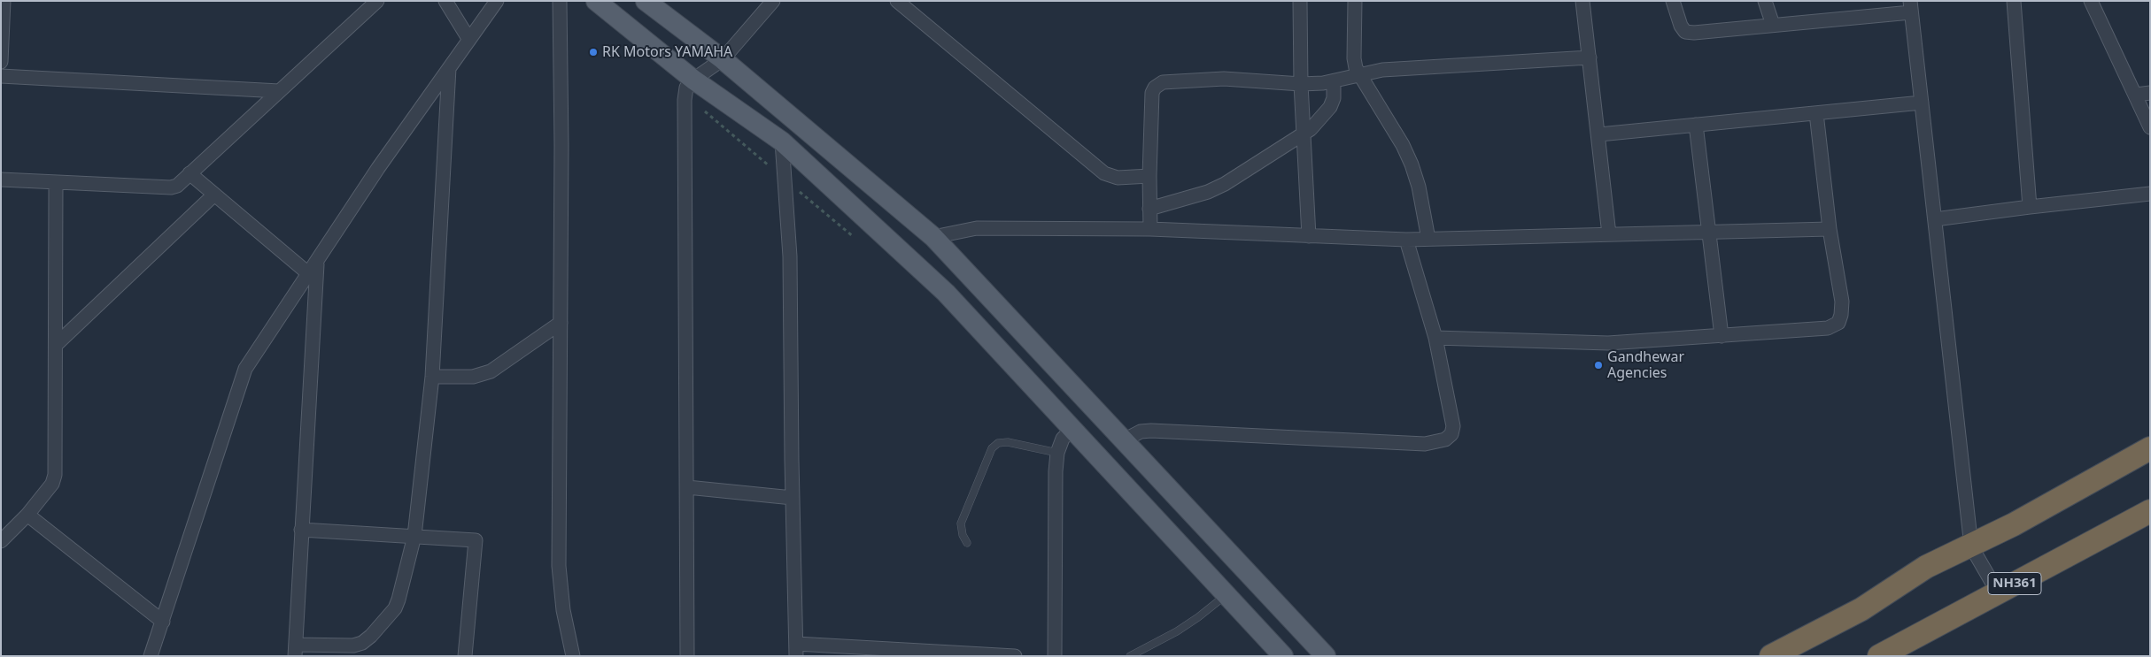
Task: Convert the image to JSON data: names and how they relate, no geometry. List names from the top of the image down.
{
  "streets": {
    "highway": ["NH361"]
  },
  "places": ["RK Motors YAMAHA", "Gandhewar Agencies"]
}
